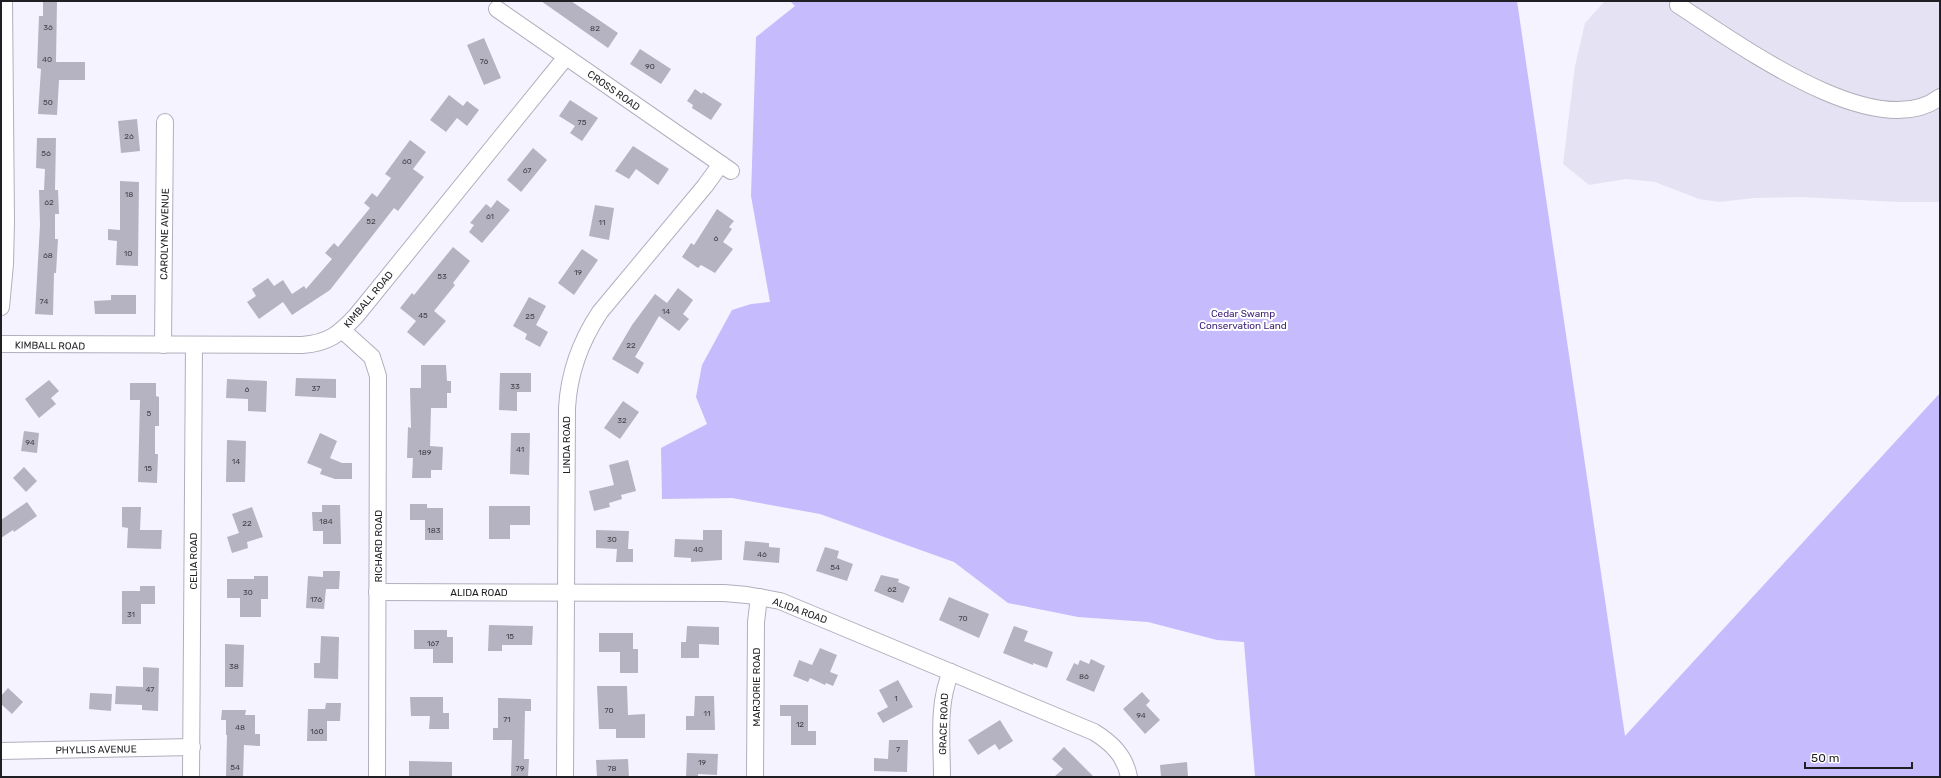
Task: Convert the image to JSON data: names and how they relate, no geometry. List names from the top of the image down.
{
  "streets": {
    "street": [
      "CROSS ROAD",
      "CAROLYNE AVENUE",
      "KIMBALL ROAD",
      "LINDA ROAD",
      "RICHARD ROAD",
      "CELIA ROAD",
      "ALIDA ROAD",
      "MARJORIE ROAD",
      "GRACE ROAD",
      "PHYLLIS AVENUE"
    ]
  },
  "crossings": [
    ["CROSS ROAD", "KIMBALL ROAD"],
    ["CROSS ROAD", "LINDA ROAD"],
    ["CAROLYNE AVENUE", "KIMBALL ROAD"],
    ["KIMBALL ROAD", "RICHARD ROAD"],
    ["KIMBALL ROAD", "CELIA ROAD"],
    ["LINDA ROAD", "ALIDA ROAD"],
    ["RICHARD ROAD", "ALIDA ROAD"],
    ["CELIA ROAD", "PHYLLIS AVENUE"],
    ["ALIDA ROAD", "MARJORIE ROAD"],
    ["ALIDA ROAD", "GRACE ROAD"]
  ],
  "parks": ["Cedar Swamp Conservation Land"],
  "house_numbers": [
    "36",
    "82",
    "40",
    "76",
    "90",
    "50",
    "75",
    "26",
    "56",
    "60",
    "67",
    "18",
    "62",
    "61",
    "52",
    "11",
    "6",
    "10",
    "68",
    "19",
    "53",
    "74",
    "14",
    "45",
    "25",
    "22",
    "33",
    "37",
    "6",
    "5",
    "32",
    "94",
    "41",
    "189",
    "14",
    "15",
    "184",
    "22",
    "183",
    "30",
    "40",
    "46",
    "54",
    "62",
    "30",
    "176",
    "31",
    "70",
    "15",
    "167",
    "38",
    "86",
    "47",
    "1",
    "70",
    "11",
    "94",
    "71",
    "12",
    "48",
    "160",
    "7",
    "19",
    "54",
    "79",
    "78"
  ],
  "scale_bar": "50 m"
}
